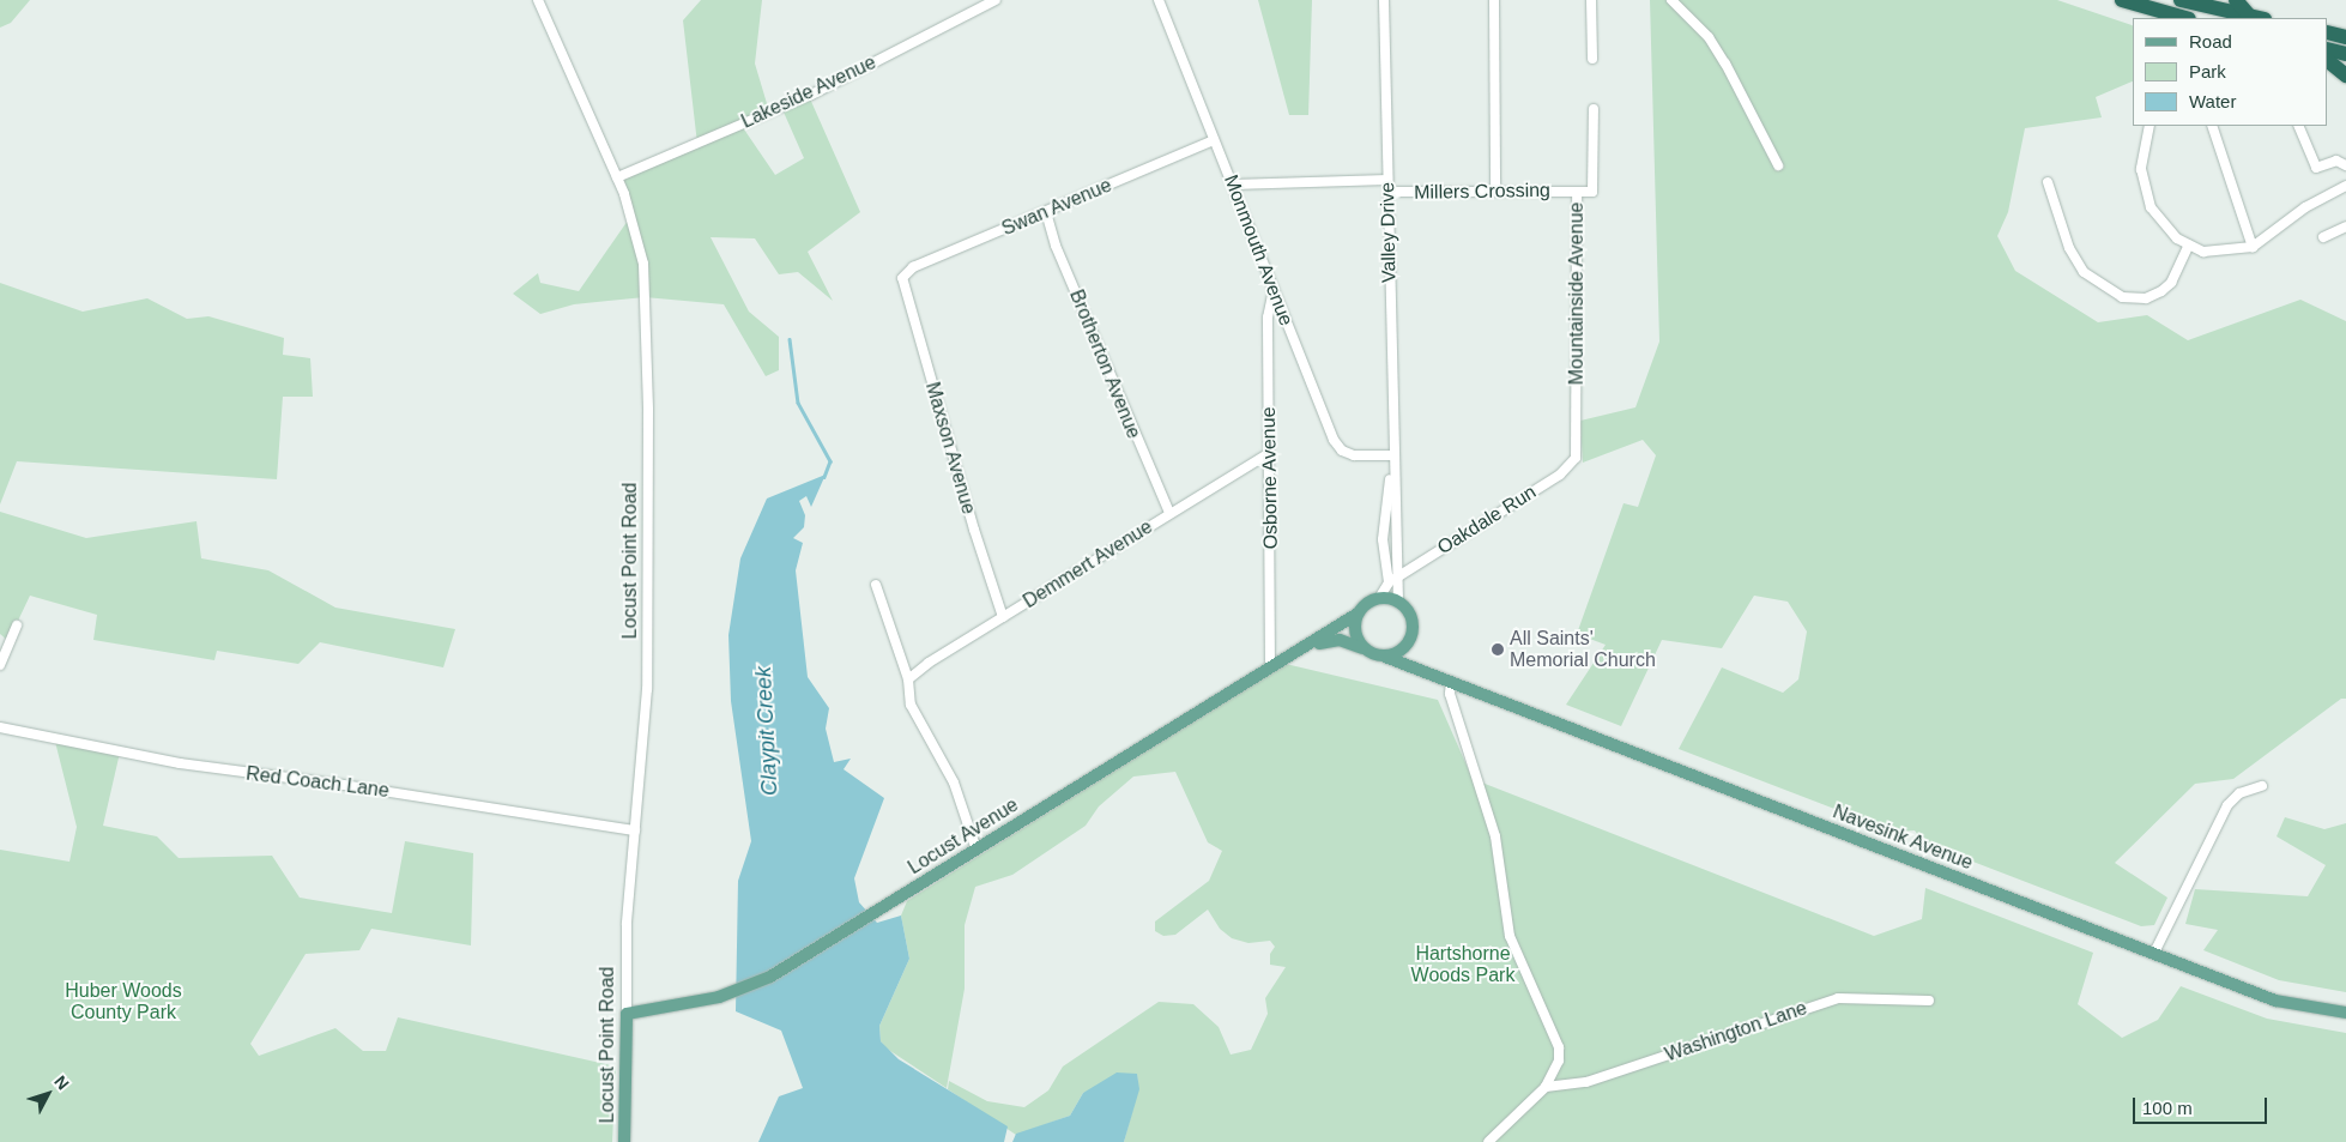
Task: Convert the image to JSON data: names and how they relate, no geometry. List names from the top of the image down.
{
  "streets": {
    "main road": ["Locust Point Road", "Locust Avenue", "Navesink Avenue"],
    "street": [
      "Lakeside Avenue",
      "Millers Crossing",
      "Swan Avenue",
      "Valley Drive",
      "Monmouth Avenue",
      "Mountainside Avenue",
      "Brotherton Avenue",
      "Maxson Avenue",
      "Osborne Avenue",
      "Oakdale Run",
      "Demmert Avenue",
      "Red Coach Lane",
      "Washington Lane"
    ]
  },
  "crossings": [
    ["Lakeside Avenue", "Locust Point Road"],
    ["Millers Crossing", "Valley Drive"],
    ["Millers Crossing", "Monmouth Avenue"],
    ["Millers Crossing", "Mountainside Avenue"],
    ["Swan Avenue", "Monmouth Avenue"],
    ["Swan Avenue", "Brotherton Avenue"],
    ["Swan Avenue", "Maxson Avenue"],
    ["Valley Drive", "Monmouth Avenue"],
    ["Valley Drive", "Oakdale Run"],
    ["Valley Drive", "Locust Avenue"],
    ["Valley Drive", "Navesink Avenue"],
    ["Monmouth Avenue", "Osborne Avenue"],
    ["Mountainside Avenue", "Oakdale Run"],
    ["Brotherton Avenue", "Demmert Avenue"],
    ["Maxson Avenue", "Demmert Avenue"],
    ["Osborne Avenue", "Demmert Avenue"],
    ["Osborne Avenue", "Locust Avenue"],
    ["Locust Point Road", "Red Coach Lane"],
    ["Locust Point Road", "Locust Avenue"],
    ["Locust Avenue", "Navesink Avenue"]
  ],
  "water": ["Claypit Creek"],
  "parks": ["Hartshorne Woods Park", "Huber Woods County Park"],
  "places": ["All Saints' Memorial Church"],
  "legend": ["Road", "Park", "Water"],
  "scale_bar": "100 m",
  "north": "top right"
}
